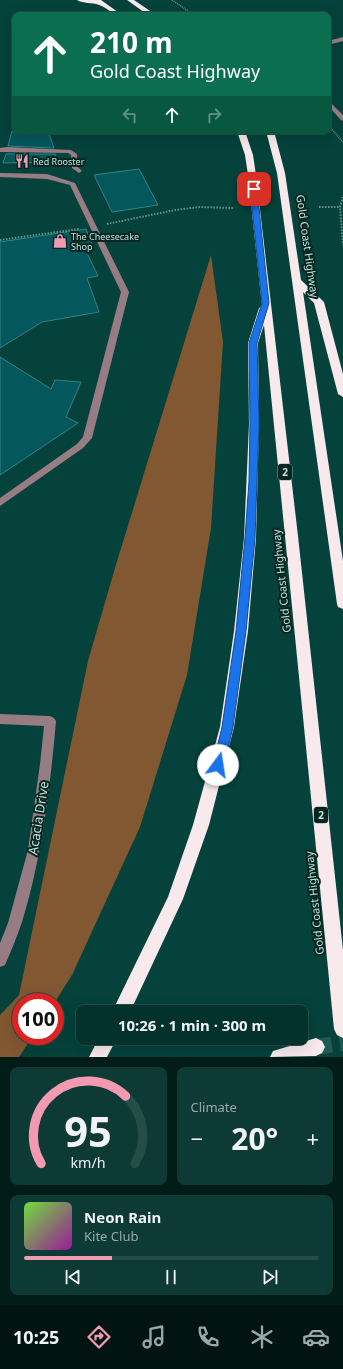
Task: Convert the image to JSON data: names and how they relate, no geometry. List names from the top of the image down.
{
  "streets": {
    "highway": ["Gold Coast Highway", "2"],
    "lane": ["Acacia Drive"]
  },
  "places": {
    "restaurant": ["Red Rooster"],
    "shop": ["The Cheesecake Shop"]
  },
  "page": {
    "turn": ["210 m", "Gold Coast Highway"],
    "limit": "100",
    "trip": "10:26 · 1 min · 300 m",
    "tile": "Climate",
    "heat": ["−", "20°", "+"],
    "song": ["Neon Rain", "Kite Club"],
    "tabs": "10:25",
    "gauge": ["95", "km/h"]
  }
}
